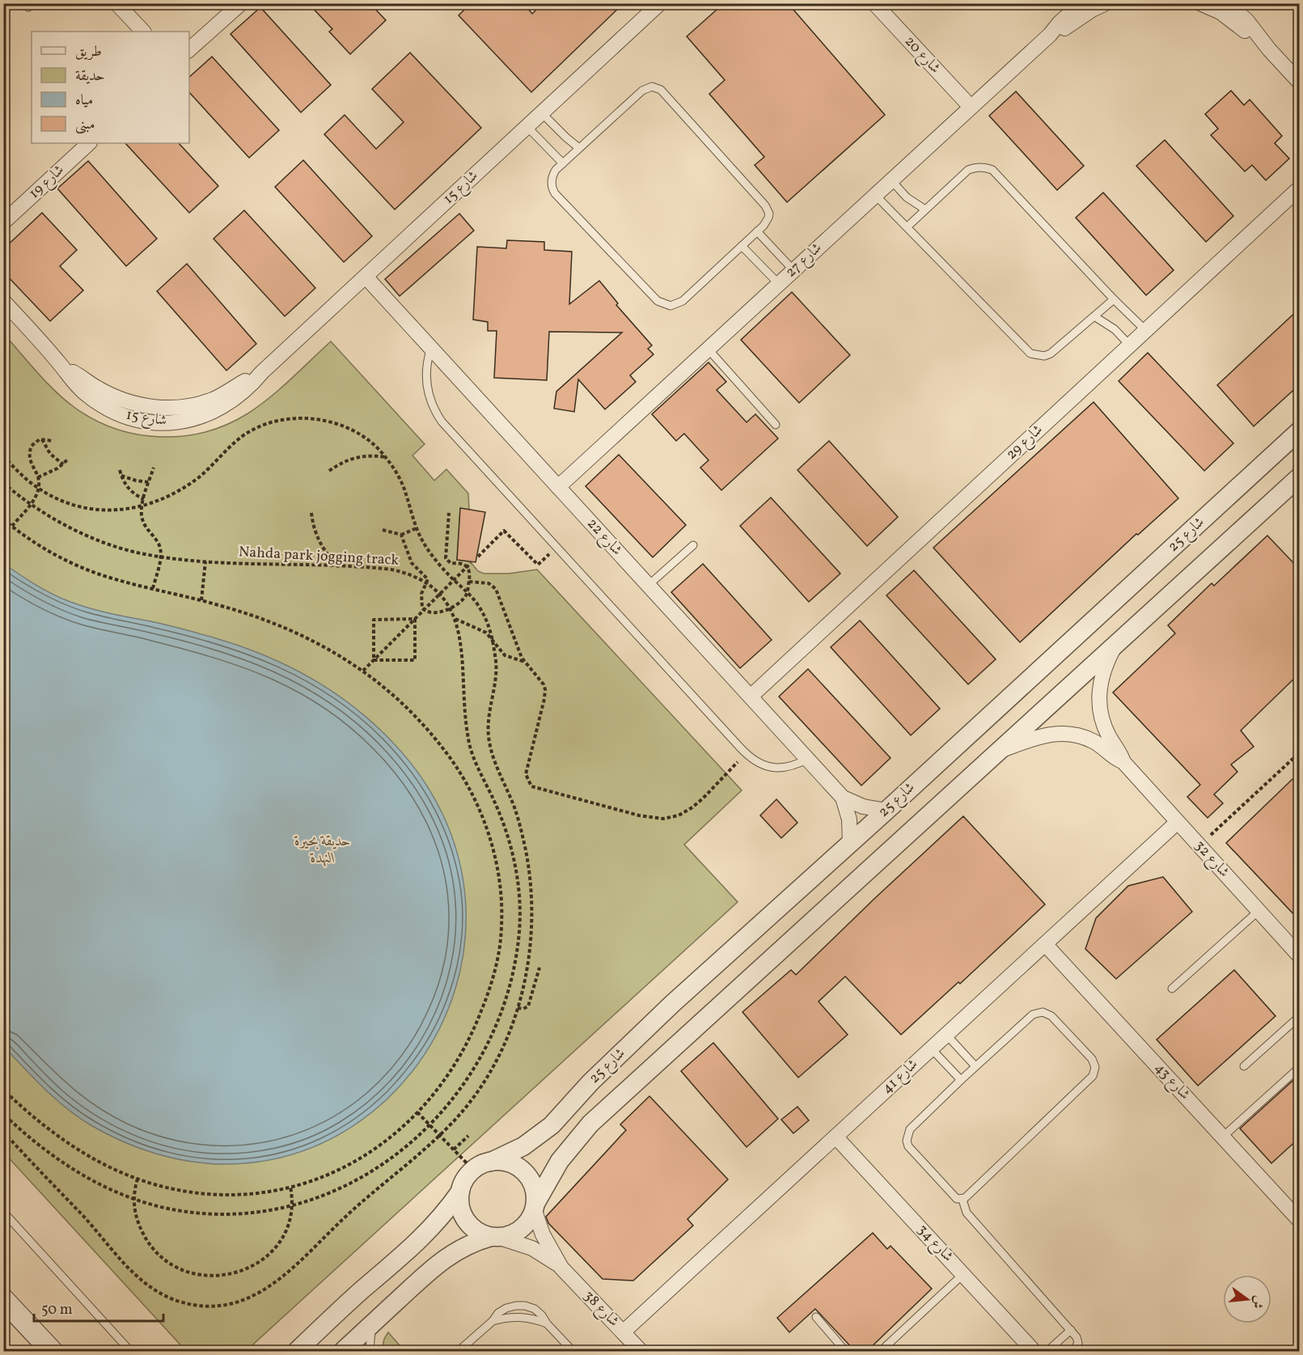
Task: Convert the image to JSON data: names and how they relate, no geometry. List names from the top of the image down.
{
  "streets": {
    "street": [
      "شارع 20",
      "شارع 19",
      "شارع 15",
      "شارع 27",
      "شارع 29",
      "شارع 25",
      "شارع 22",
      "شارع 32",
      "شارع 41",
      "شارع 43",
      "شارع 34",
      "شارع 38"
    ],
    "path": ["Nahda park jogging track"]
  },
  "crossings": [
    ["شارع 20", "شارع 27"],
    ["شارع 15", "شارع 22"],
    ["شارع 27", "شارع 22"],
    ["شارع 29", "شارع 22"],
    ["شارع 25", "شارع 22"],
    ["شارع 25", "شارع 32"],
    ["شارع 25", "شارع 38"],
    ["شارع 32", "شارع 41"],
    ["شارع 41", "شارع 43"],
    ["شارع 41", "شارع 34"],
    ["شارع 41", "شارع 38"]
  ],
  "parks": ["حديقة بحيرة النهدة"],
  "legend": [
    "طريق",
    "حديقة",
    "مياه",
    "مبنى"
  ],
  "scale_bar": "50 m",
  "north": "right"
}
